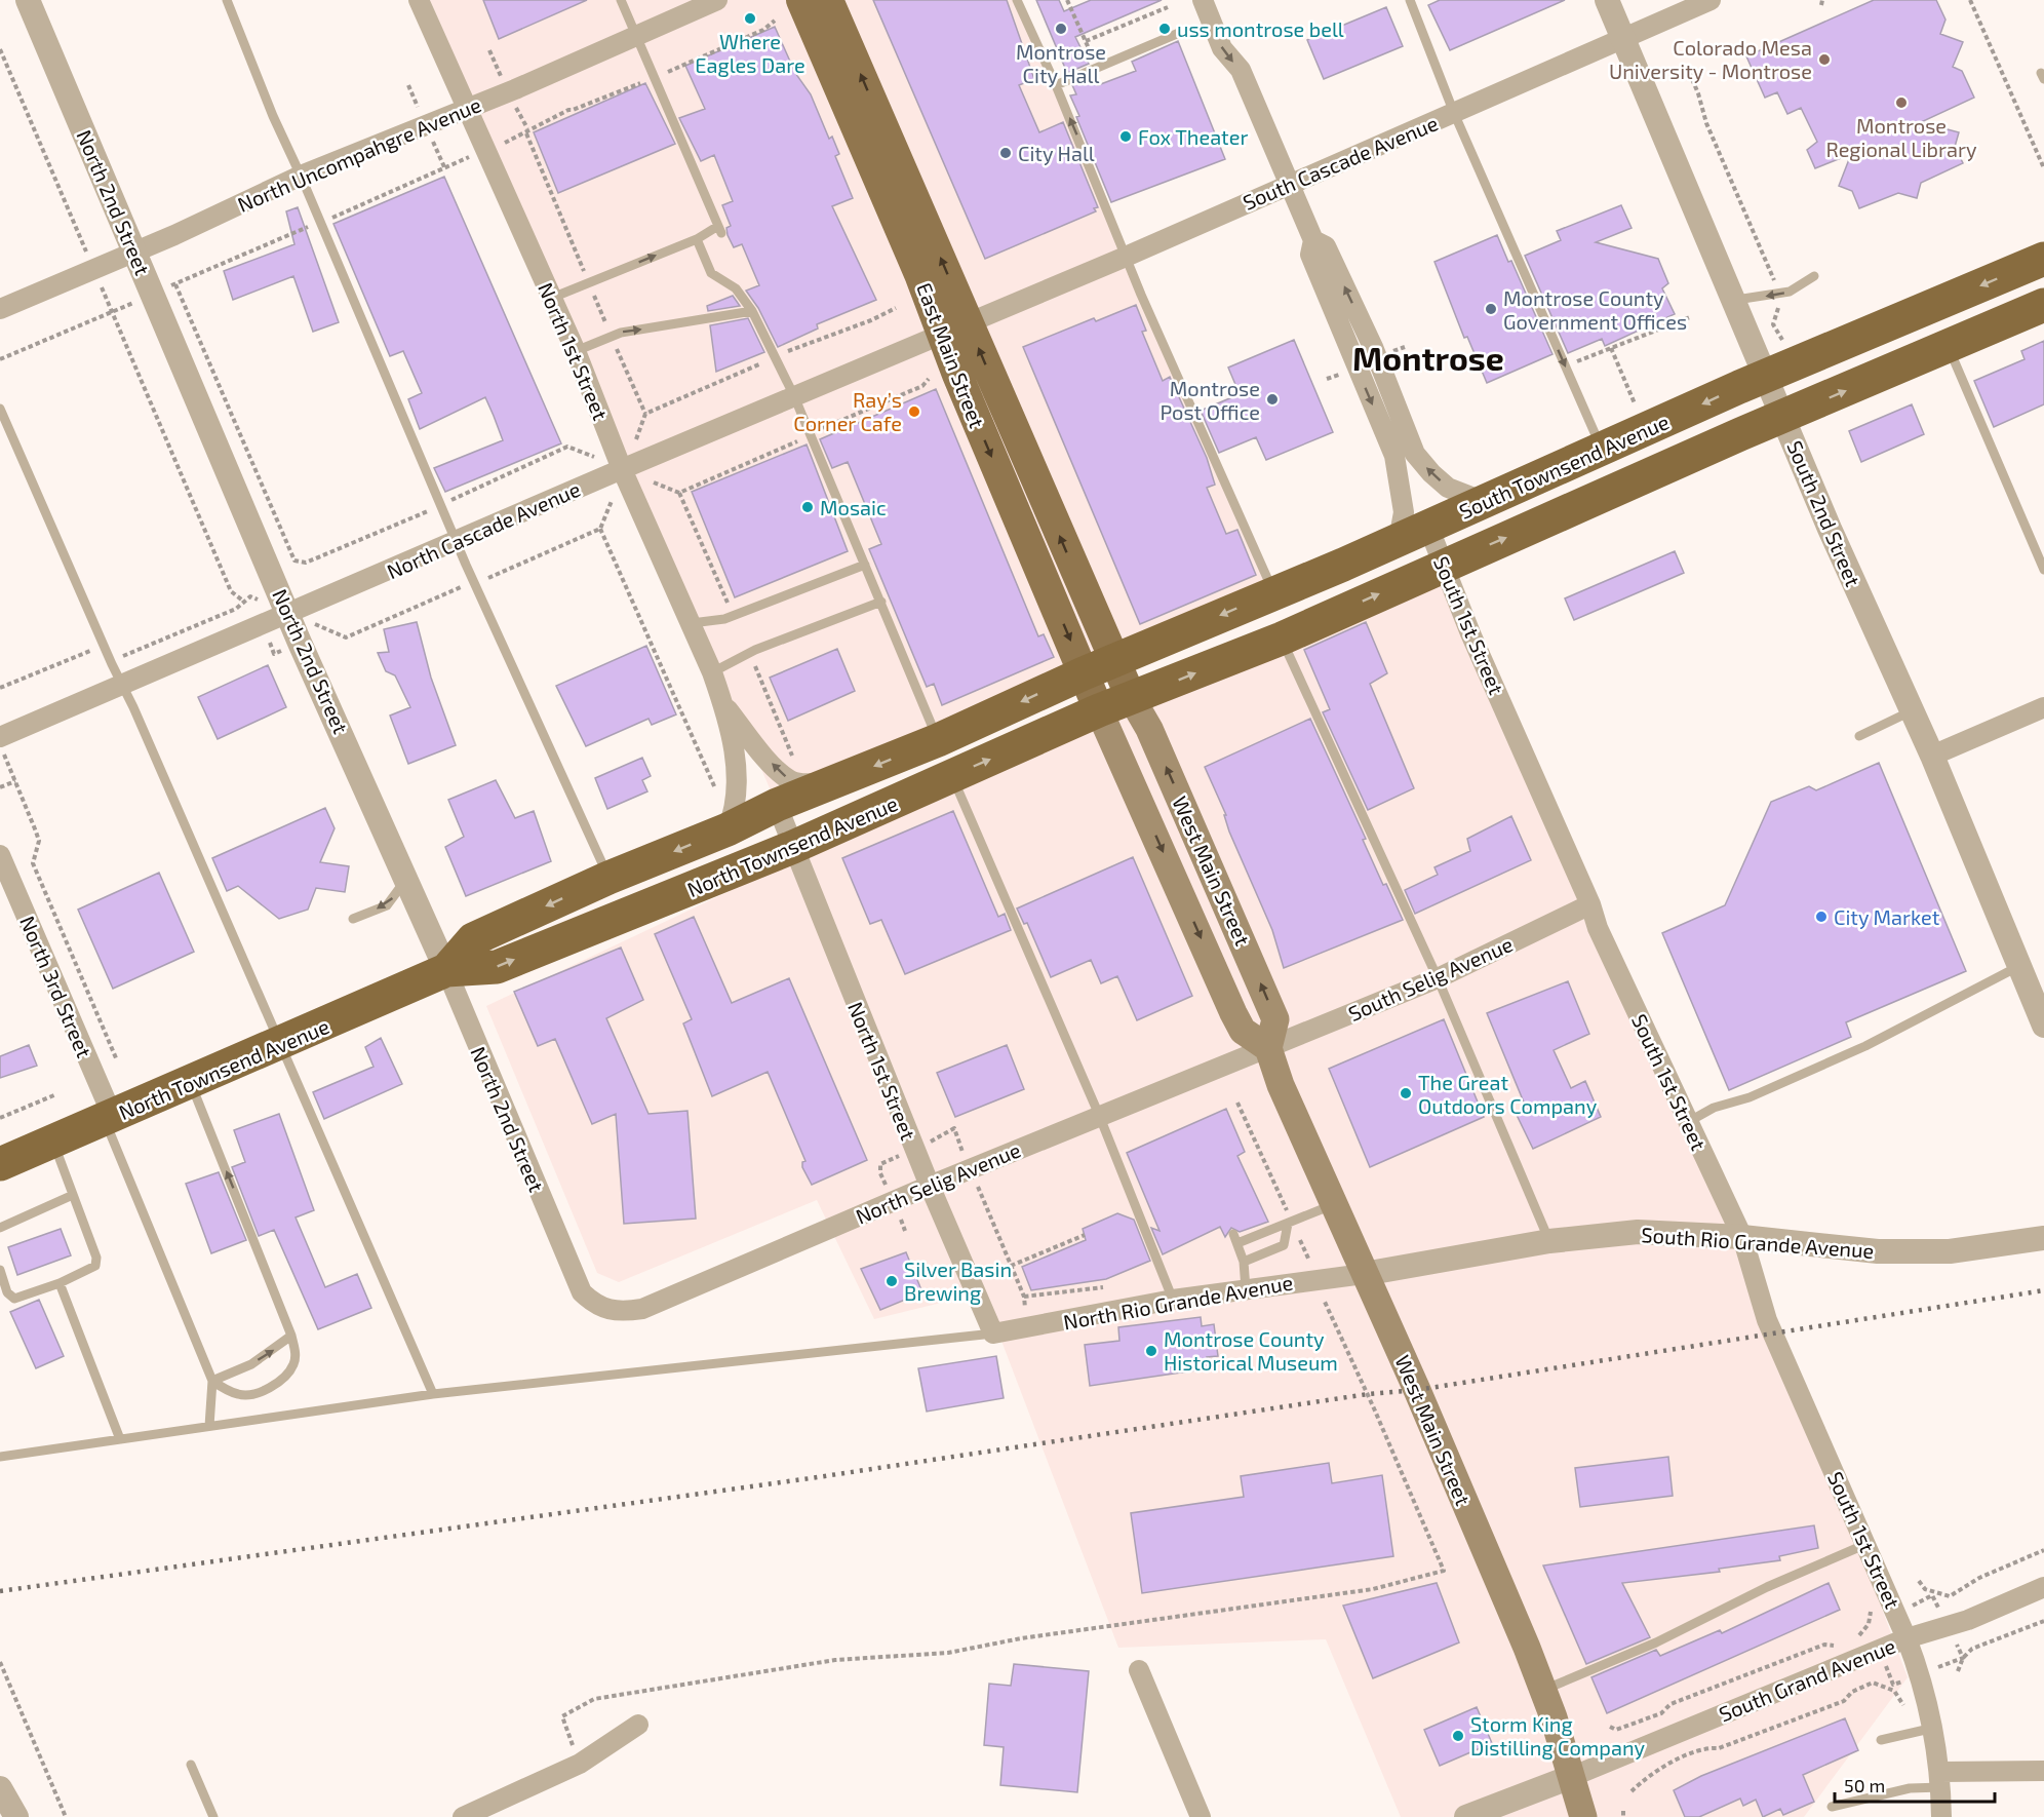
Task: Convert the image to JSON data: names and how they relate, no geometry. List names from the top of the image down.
{
  "streets": {
    "highway": ["South Townsend Avenue", "North Townsend Avenue"],
    "main road": ["East Main Street", "West Main Street"],
    "street": [
      "North Uncompahgre Avenue",
      "South Cascade Avenue",
      "North 2nd Street",
      "North 1st Street",
      "South 2nd Street",
      "North Cascade Avenue",
      "South 1st Street",
      "South Selig Avenue",
      "North 3rd Street",
      "North Selig Avenue",
      "South Rio Grande Avenue",
      "North Rio Grande Avenue",
      "South Grand Avenue"
    ]
  },
  "crossings": [
    ["North Uncompahgre Avenue", "North 2nd Street"],
    ["North Uncompahgre Avenue", "North 1st Street"],
    ["South Cascade Avenue", "East Main Street"],
    ["South Cascade Avenue", "South 2nd Street"],
    ["South Cascade Avenue", "North Cascade Avenue"],
    ["South Cascade Avenue", "South 1st Street"],
    ["North 2nd Street", "North Cascade Avenue"],
    ["North 2nd Street", "North Townsend Avenue"],
    ["North 2nd Street", "North Selig Avenue"],
    ["North 1st Street", "North Cascade Avenue"],
    ["North 1st Street", "North Townsend Avenue"],
    ["North 1st Street", "North Selig Avenue"],
    ["North 1st Street", "North Rio Grande Avenue"],
    ["East Main Street", "South Townsend Avenue"],
    ["East Main Street", "North Cascade Avenue"],
    ["East Main Street", "North Townsend Avenue"],
    ["East Main Street", "West Main Street"],
    ["South Townsend Avenue", "South 2nd Street"],
    ["South Townsend Avenue", "South 1st Street"],
    ["South Townsend Avenue", "North Townsend Avenue"],
    ["South Townsend Avenue", "West Main Street"],
    ["South 1st Street", "South Selig Avenue"],
    ["South 1st Street", "South Rio Grande Avenue"],
    ["South 1st Street", "South Grand Avenue"],
    ["North Townsend Avenue", "West Main Street"],
    ["North Townsend Avenue", "North 3rd Street"],
    ["West Main Street", "South Selig Avenue"],
    ["West Main Street", "North Selig Avenue"],
    ["West Main Street", "South Rio Grande Avenue"],
    ["West Main Street", "North Rio Grande Avenue"],
    ["West Main Street", "South Grand Avenue"],
    ["South Selig Avenue", "North Selig Avenue"],
    ["South Rio Grande Avenue", "North Rio Grande Avenue"]
  ],
  "districts": ["Montrose"],
  "places": [
    "Where Eagles Dare",
    "Montrose City Hall",
    "uss montrose bell",
    "Colorado Mesa University - Montrose",
    "Montrose Regional Library",
    "Fox Theater",
    "City Hall",
    "Montrose County Government Offices",
    "Montrose Post Office",
    "Ray’s Corner Cafe",
    "Mosaic",
    "City Market",
    "The Great Outdoors Company",
    "Silver Basin Brewing",
    "Montrose County Historical Museum",
    "Storm King Distilling Company"
  ],
  "scale_bar": "50 m"
}
